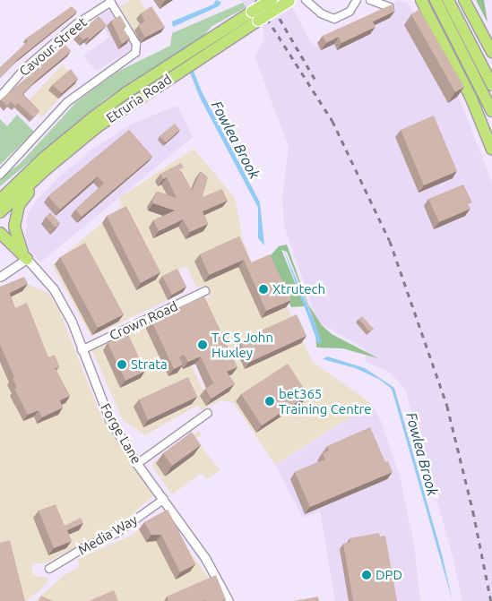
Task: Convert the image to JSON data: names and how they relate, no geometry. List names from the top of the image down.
{
  "streets": {
    "highway": ["Etruria Road"],
    "street": [
      "Cavour Street",
      "Crown Road",
      "Forge Lane",
      "Media Way"
    ]
  },
  "crossings": [
    ["Crown Road", "Forge Lane"],
    ["Forge Lane", "Media Way"]
  ],
  "water": ["Fowlea Brook"],
  "places": [
    "Xtrutech",
    "T C S John Huxley",
    "Strata",
    "bet365 Training Centre",
    "DPD"
  ]
}
